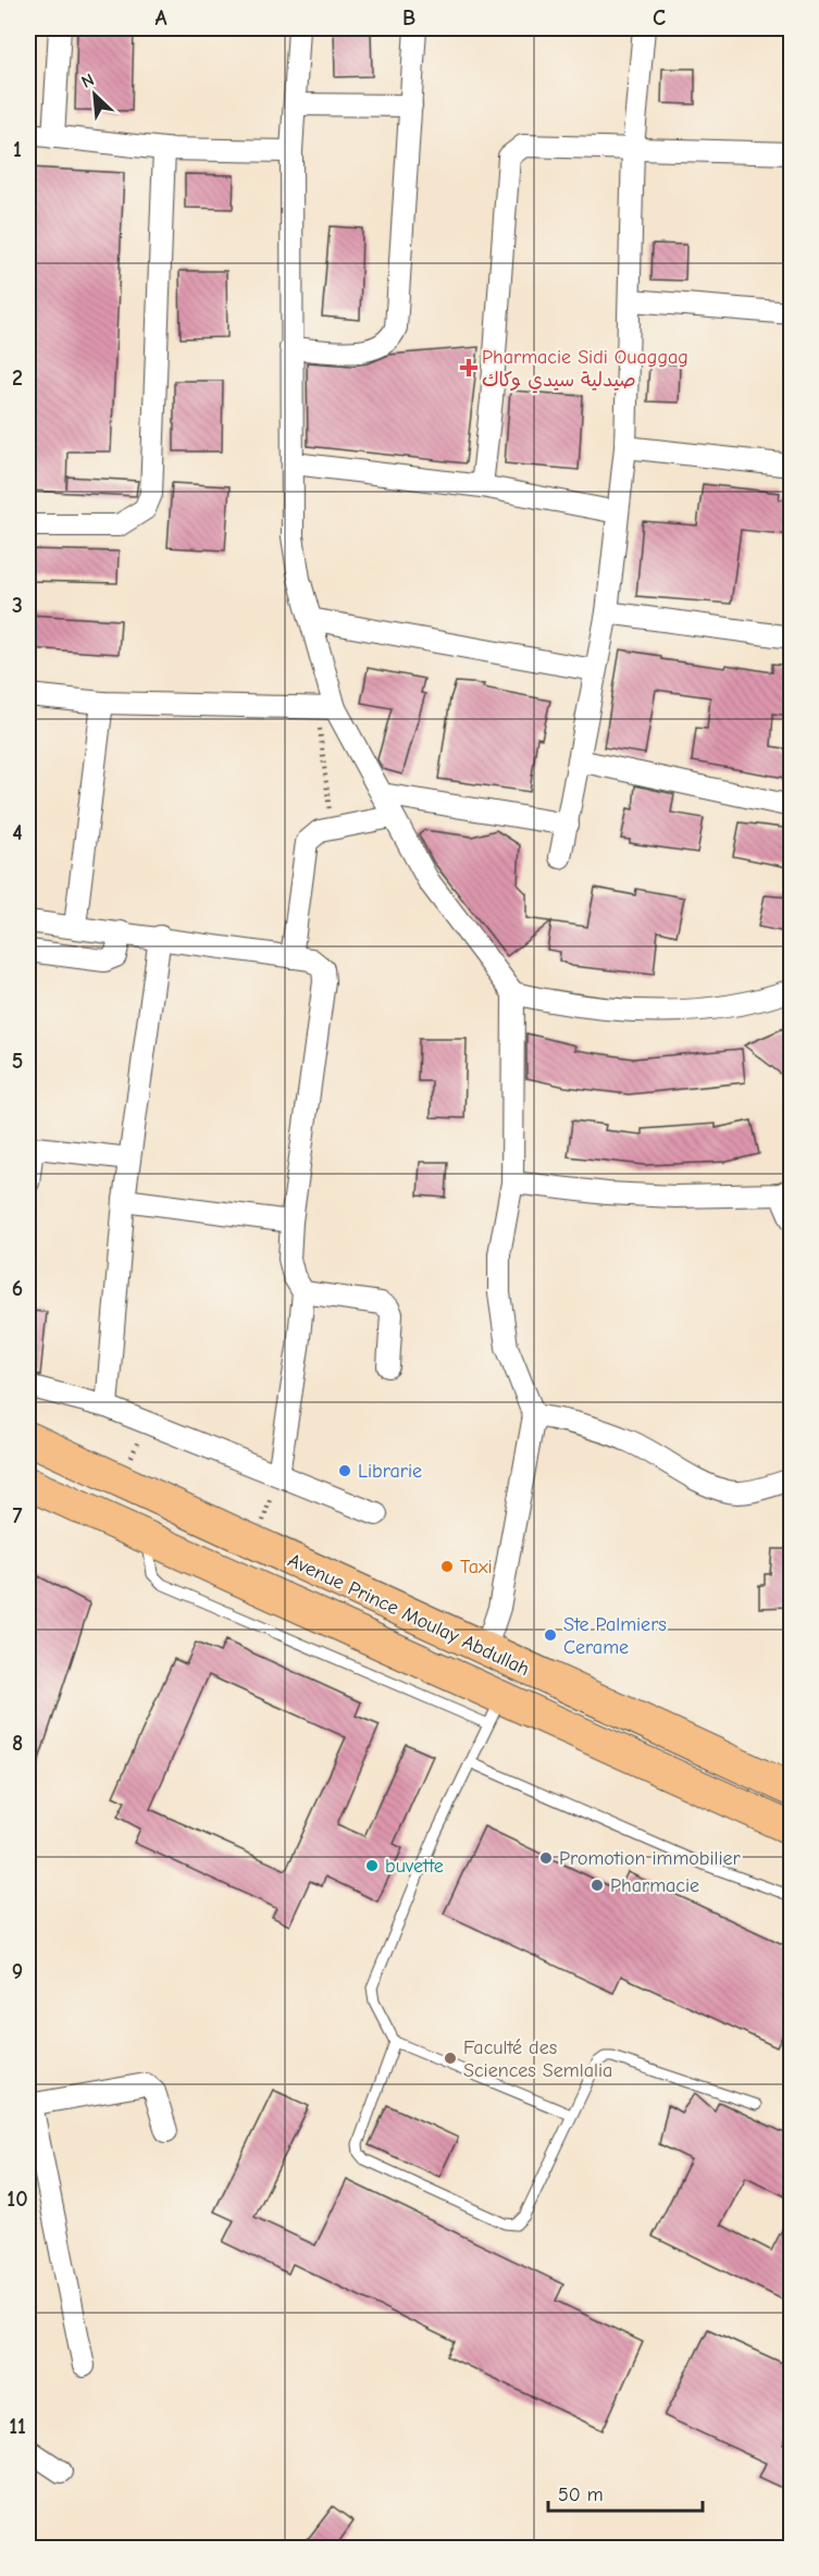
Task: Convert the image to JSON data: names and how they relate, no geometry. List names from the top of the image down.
{
  "streets": {
    "main road": ["Avenue Prince Moulay Abdullah"]
  },
  "places": {
    "health": ["Pharmacie Sidi Ouaggag صيدلية سيدي وكاك"],
    "other": [
      "Librarie",
      "Taxi",
      "Ste Palmiers Cerame",
      "Promotion immobilier",
      "buvette",
      "Pharmacie",
      "Faculté des Sciences Semlalia"
    ]
  },
  "scale_bar": "50 m",
  "north": "top left",
  "grid": {
    "columns": ["A", "B", "C"],
    "rows": [
      "1",
      "2",
      "3",
      "4",
      "5",
      "6",
      "7",
      "8",
      "9",
      "10",
      "11"
    ]
  }
}
